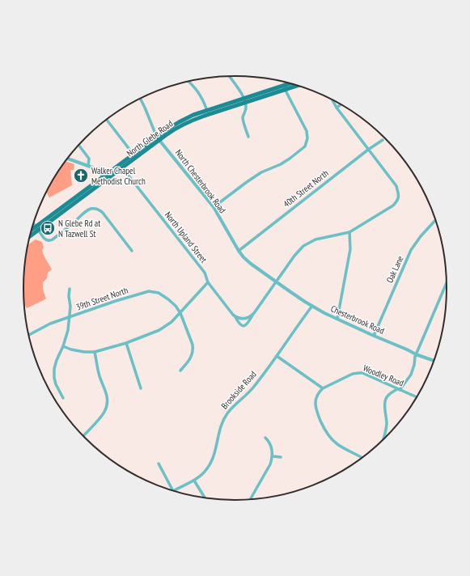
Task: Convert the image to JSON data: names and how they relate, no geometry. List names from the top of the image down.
{
  "streets": {
    "main road": ["North Glebe Road"],
    "street": [
      "North Chesterbrook Road",
      "40th Street North",
      "North Upland Street",
      "Oak Lane",
      "39th Street North",
      "Chesterbrook Road",
      "Woodley Road",
      "Brookside Road"
    ]
  },
  "crossings": [
    ["North Glebe Road", "North Chesterbrook Road"],
    ["North Glebe Road", "North Upland Street"],
    ["North Chesterbrook Road", "40th Street North"],
    ["North Chesterbrook Road", "Chesterbrook Road"],
    ["Oak Lane", "Chesterbrook Road"],
    ["Chesterbrook Road", "Brookside Road"]
  ],
  "places": {
    "church": ["Walker Chapel Methodist Church"],
    "bus stop": ["N Glebe Rd at N Tazwell St"]
  }
}
